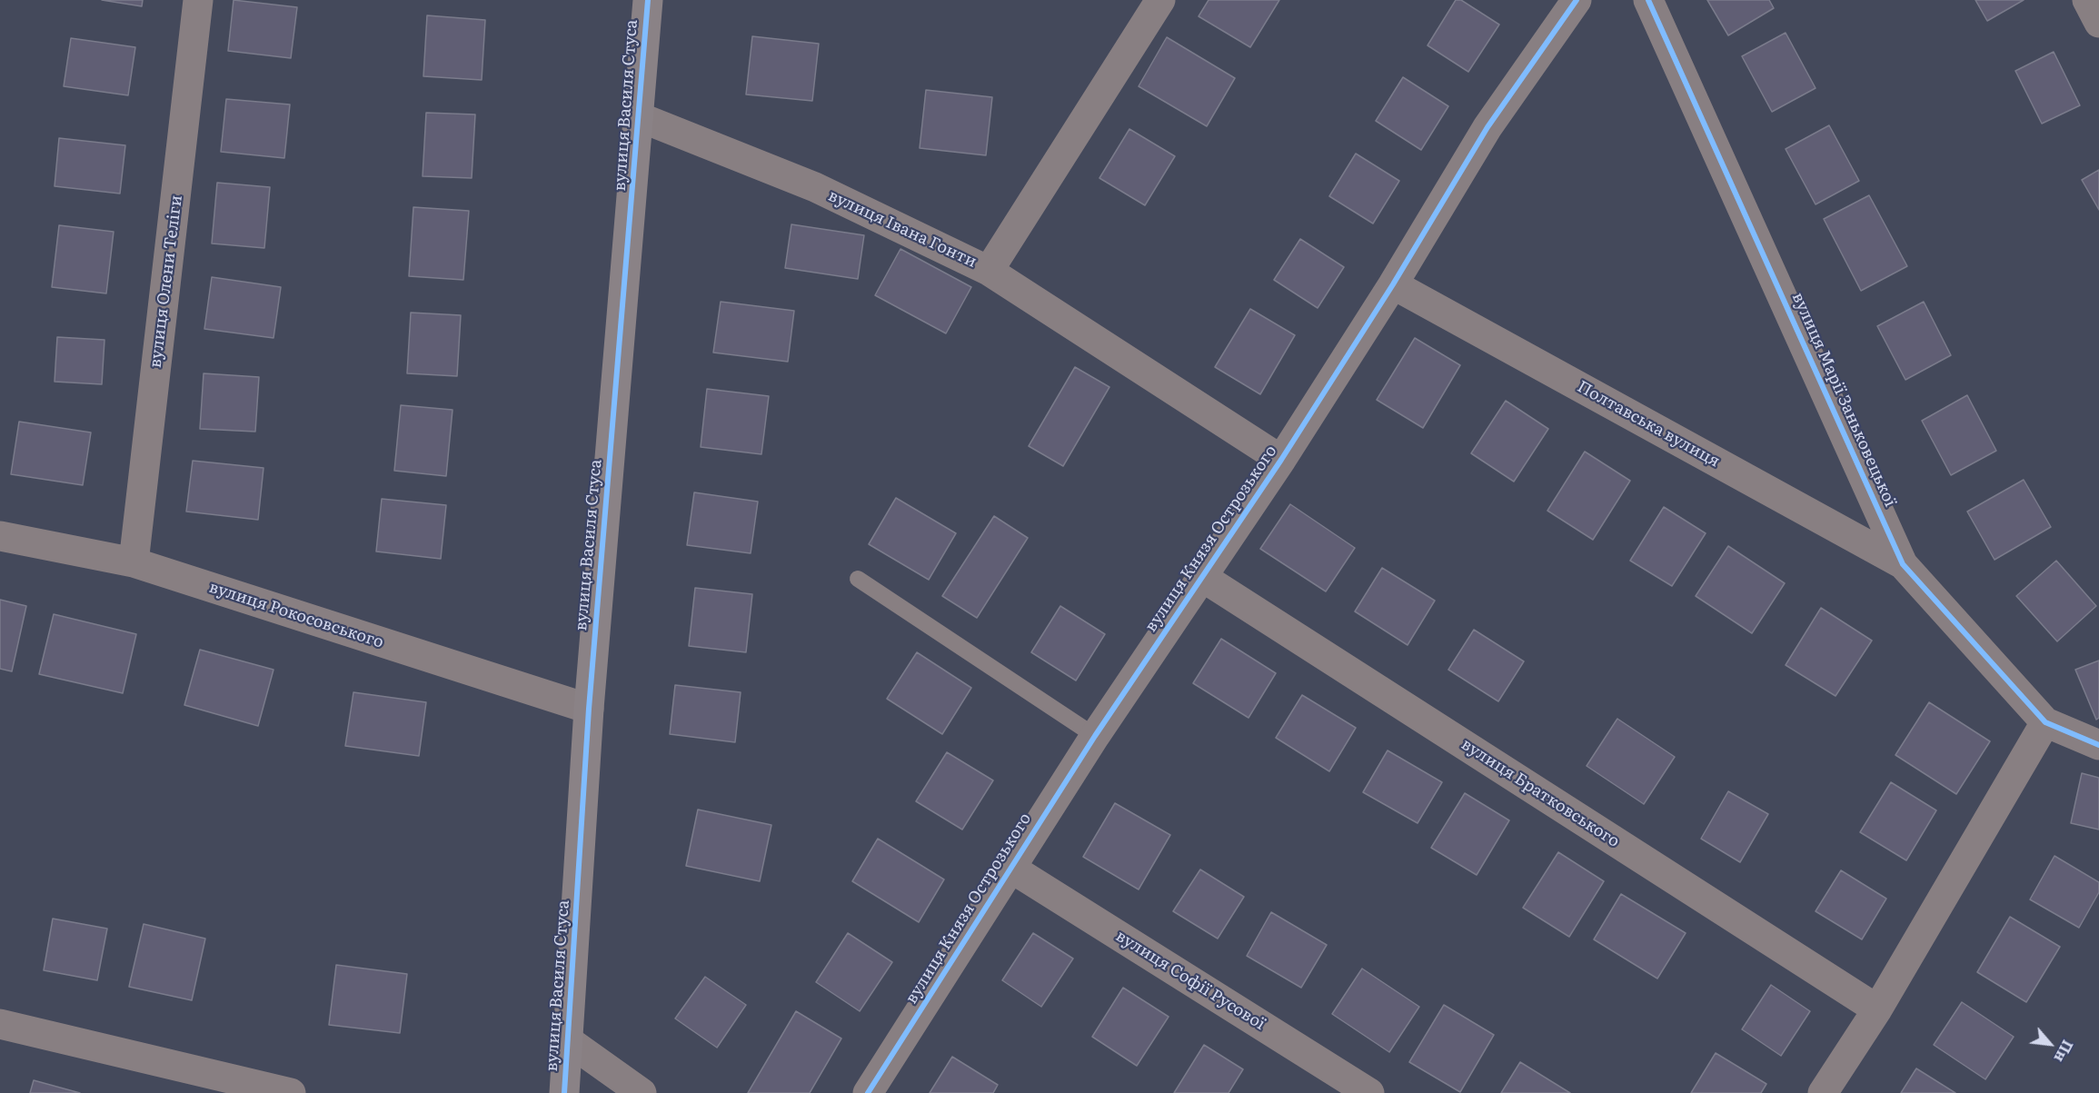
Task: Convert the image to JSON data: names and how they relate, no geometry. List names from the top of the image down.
{
  "streets": {
    "street": [
      "вулиця Василя Стуса",
      "вулиця Івана Гонти",
      "вулиця Олени Теліги",
      "вулиця Марії Заньковецької",
      "Полтавська вулиця",
      "вулиця Князя Острозького",
      "вулиця Рокосовського",
      "вулиця Братковського",
      "вулиця Софії Русової"
    ]
  },
  "crossings": [
    ["вулиця Василя Стуса", "вулиця Івана Гонти"],
    ["вулиця Василя Стуса", "вулиця Рокосовського"],
    ["вулиця Олени Теліги", "вулиця Рокосовського"],
    ["вулиця Марії Заньковецької", "Полтавська вулиця"],
    ["Полтавська вулиця", "вулиця Князя Острозького"],
    ["вулиця Князя Острозького", "вулиця Братковського"],
    ["вулиця Князя Острозького", "вулиця Софії Русової"]
  ],
  "north": "bottom right"
}
